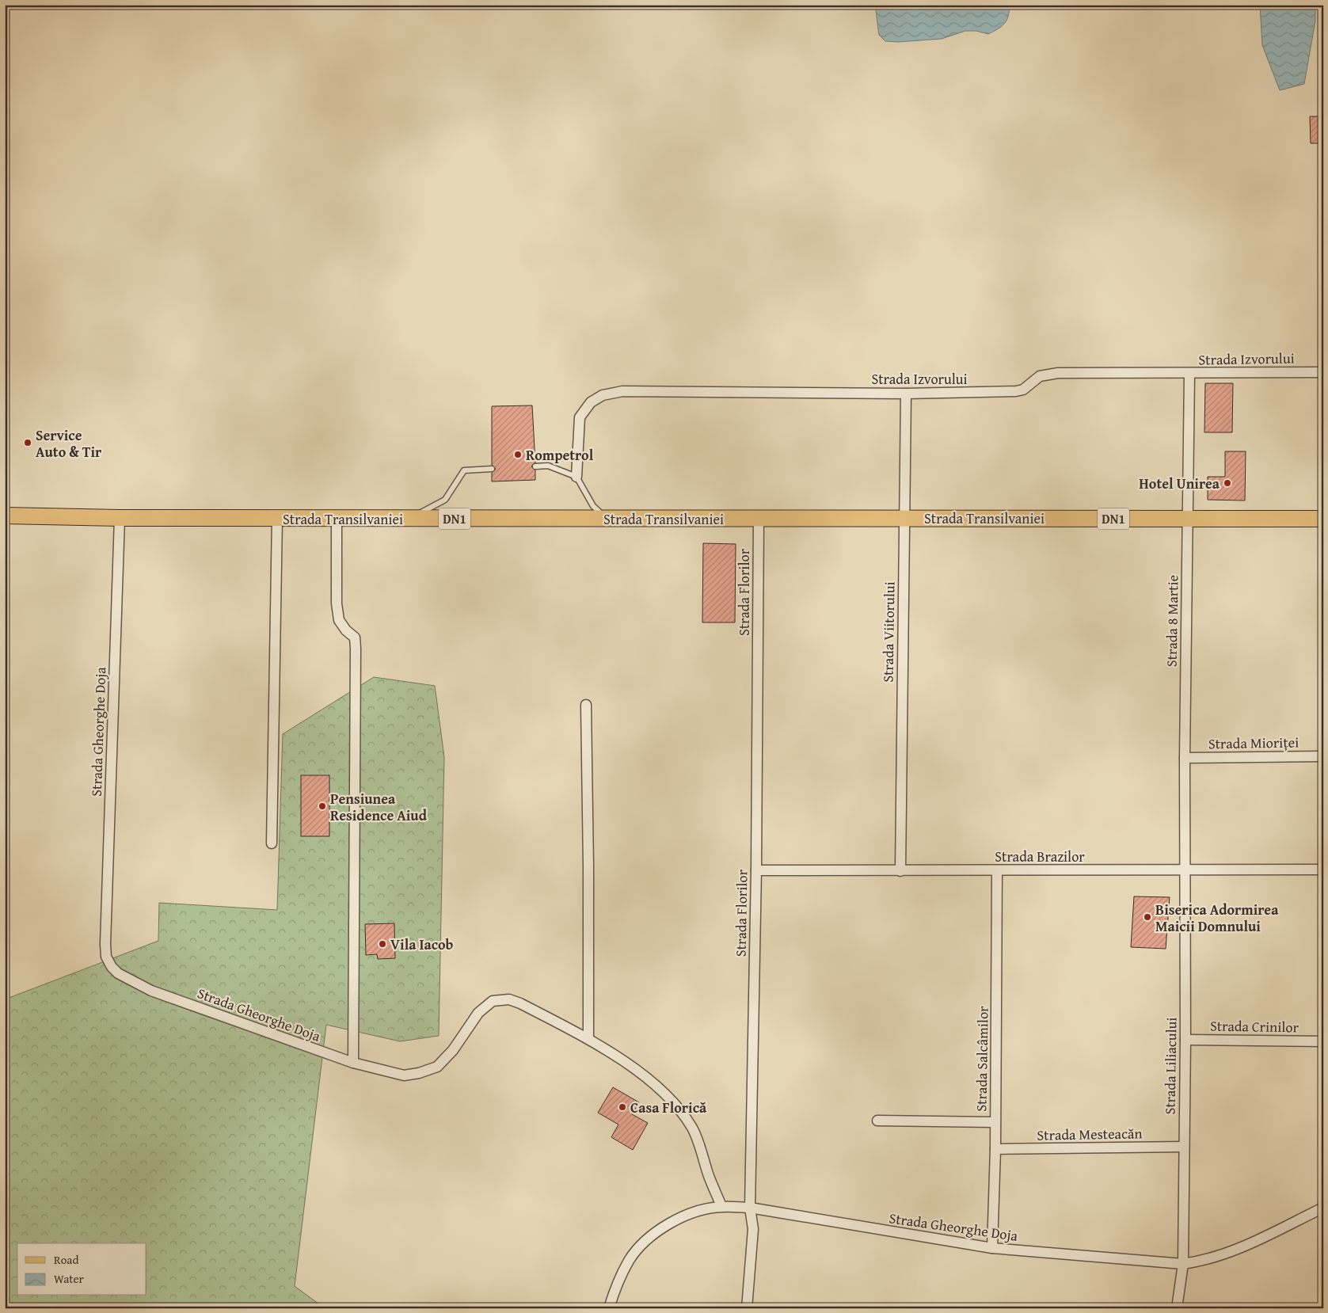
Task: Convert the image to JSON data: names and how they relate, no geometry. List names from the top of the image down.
{
  "streets": {
    "main road": ["Strada Transilvaniei", "DN1"],
    "street": [
      "Strada Izvorului",
      "Strada Florilor",
      "Strada 8 Martie",
      "Strada Viitorului",
      "Strada Gheorghe Doja",
      "Strada Mioriței",
      "Strada Brazilor",
      "Strada Crinilor",
      "Strada Salcâmilor",
      "Strada Liliacului",
      "Strada Mesteacăn"
    ]
  },
  "crossings": [
    ["Strada Izvorului", "Strada 8 Martie"],
    ["Strada Izvorului", "Strada Viitorului"],
    ["Strada Transilvaniei", "Strada Florilor"],
    ["Strada Transilvaniei", "Strada 8 Martie"],
    ["Strada Transilvaniei", "Strada Viitorului"],
    ["Strada Transilvaniei", "Strada Gheorghe Doja"],
    ["Strada Florilor", "Strada Gheorghe Doja"],
    ["Strada Florilor", "Strada Brazilor"],
    ["Strada 8 Martie", "Strada Mioriței"],
    ["Strada 8 Martie", "Strada Brazilor"],
    ["Strada 8 Martie", "Strada Liliacului"],
    ["Strada Viitorului", "Strada Brazilor"],
    ["Strada Gheorghe Doja", "Strada Salcâmilor"],
    ["Strada Gheorghe Doja", "Strada Liliacului"],
    ["Strada Brazilor", "Strada Salcâmilor"],
    ["Strada Brazilor", "Strada Liliacului"],
    ["Strada Crinilor", "Strada Liliacului"],
    ["Strada Salcâmilor", "Strada Mesteacăn"],
    ["Strada Liliacului", "Strada Mesteacăn"]
  ],
  "places": [
    "Service Auto & Tir",
    "Rompetrol",
    "Hotel Unirea",
    "Pensiunea Residence Aiud",
    "Biserica Adormirea Maicii Domnului",
    "Vila Iacob",
    "Casa Florică"
  ],
  "legend": ["Road", "Water"]
}
